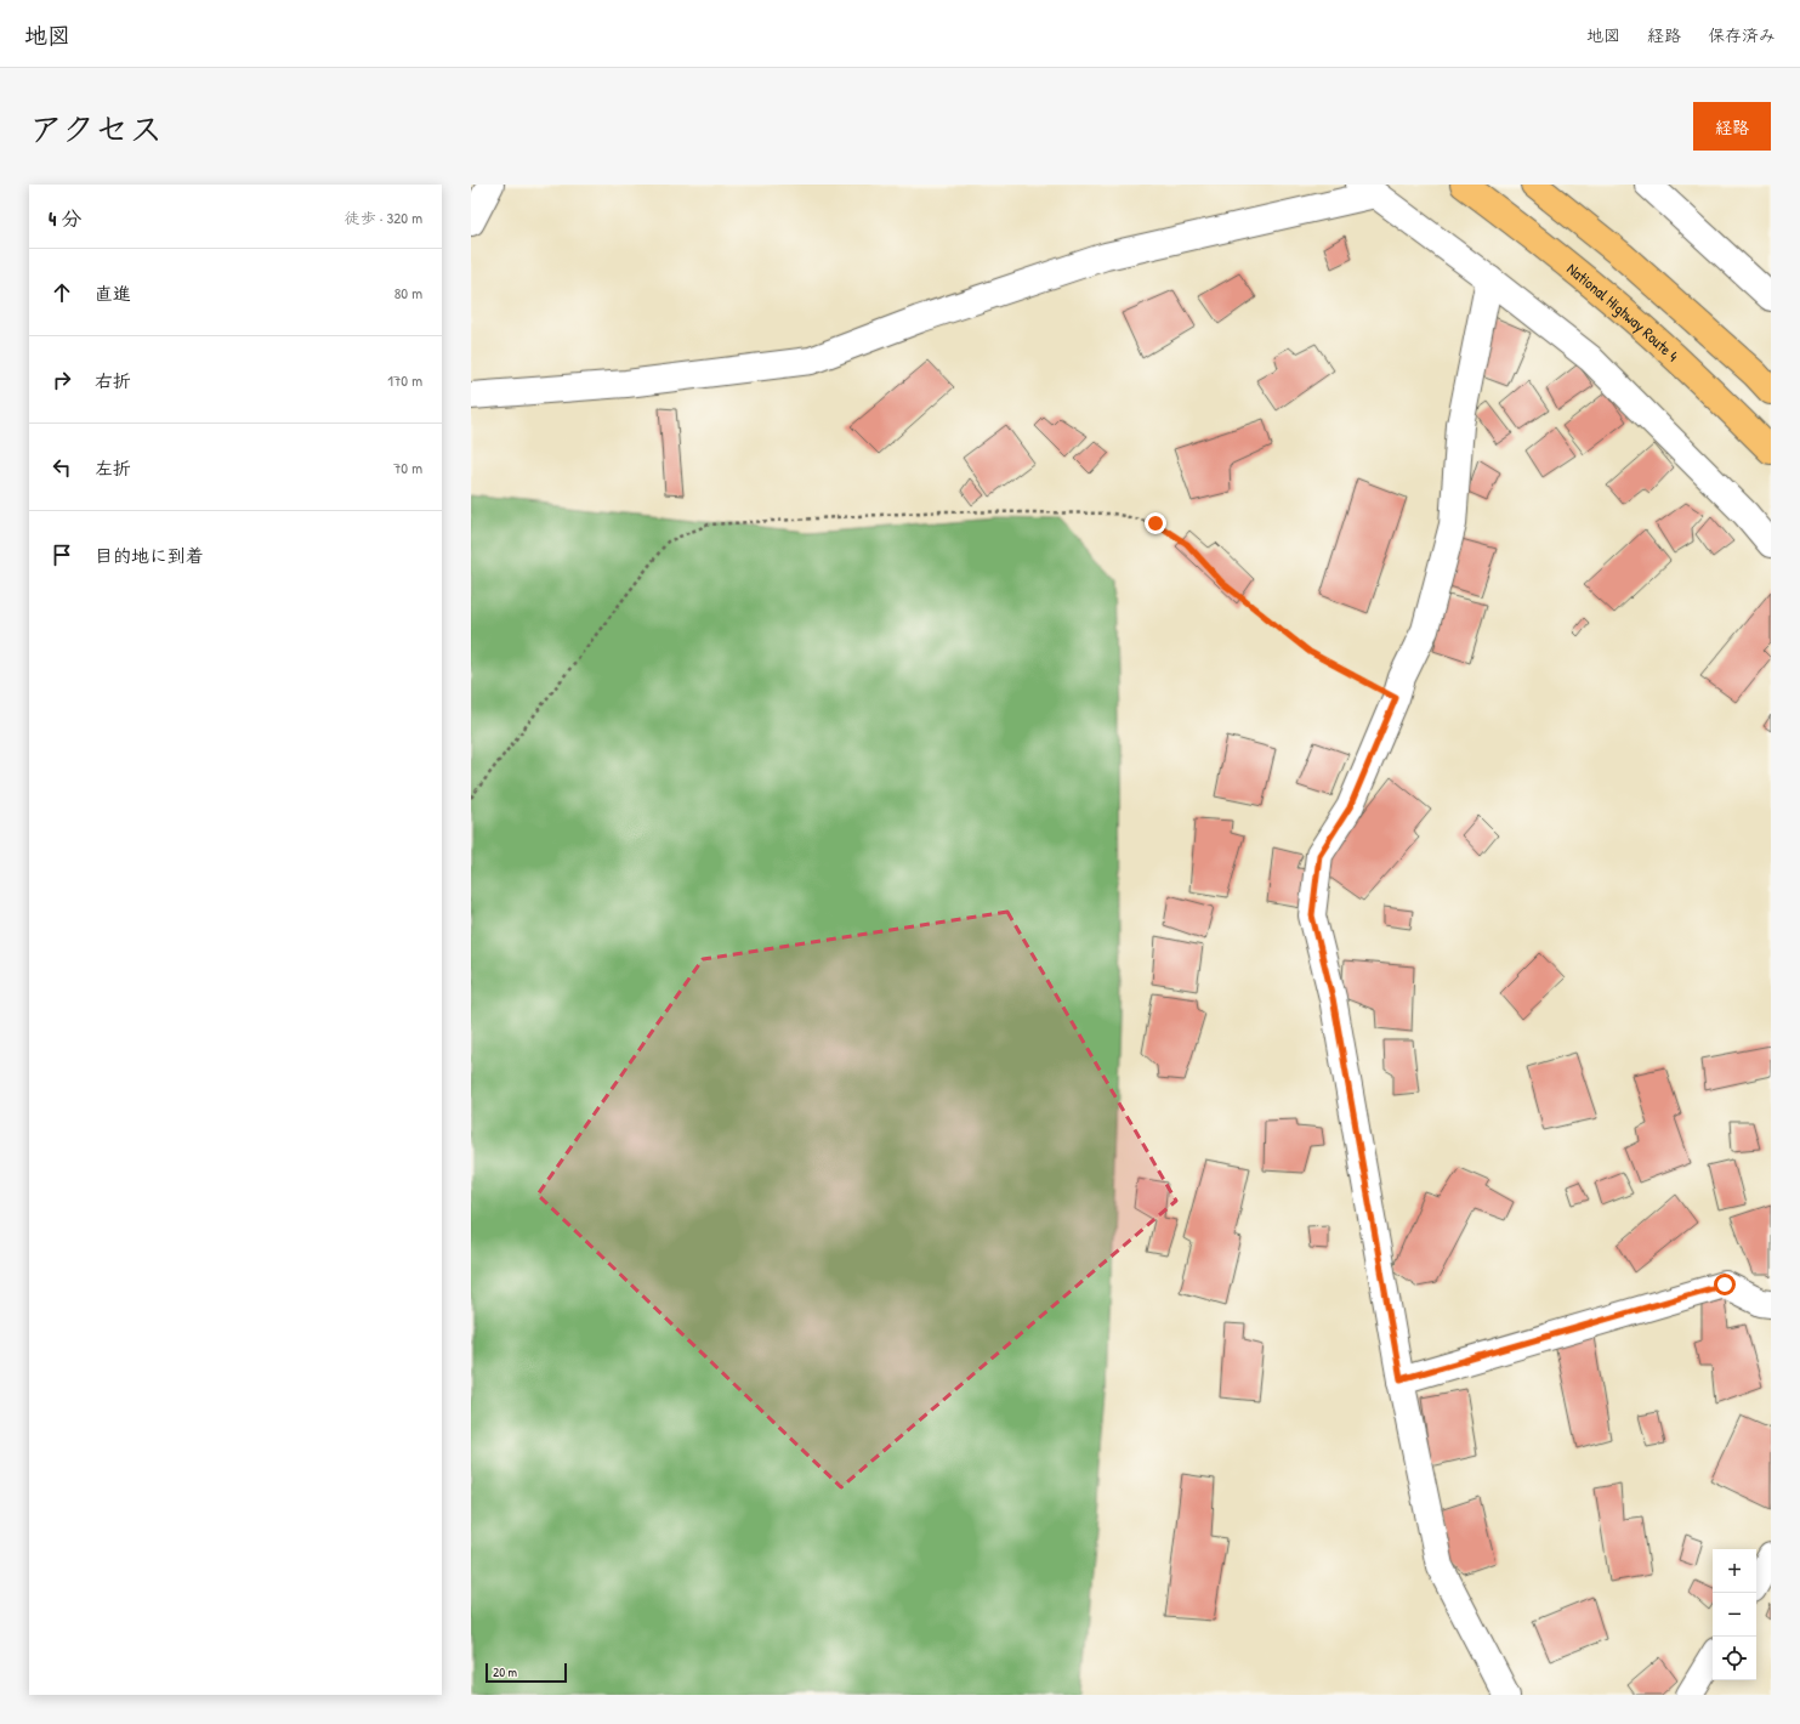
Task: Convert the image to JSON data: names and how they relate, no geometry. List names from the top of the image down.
{
  "streets": {
    "highway": ["National Highway Route 4"]
  },
  "scale_bar": "20 m",
  "page": {
    "header": "地図",
    "nav": ["地図", "経路", "保存済み"],
    "title": "アクセス",
    "buttons": "経路",
    "heading": ["4 分", "徒歩 · 320 m"],
    "list": [
      ["直進", "80 m"],
      ["右折", "170 m"],
      ["左折", "70 m"],
      "目的地に到着"
    ],
    "map_buttons": ["+", "−"],
    "scale": "20 m"
  }
}
